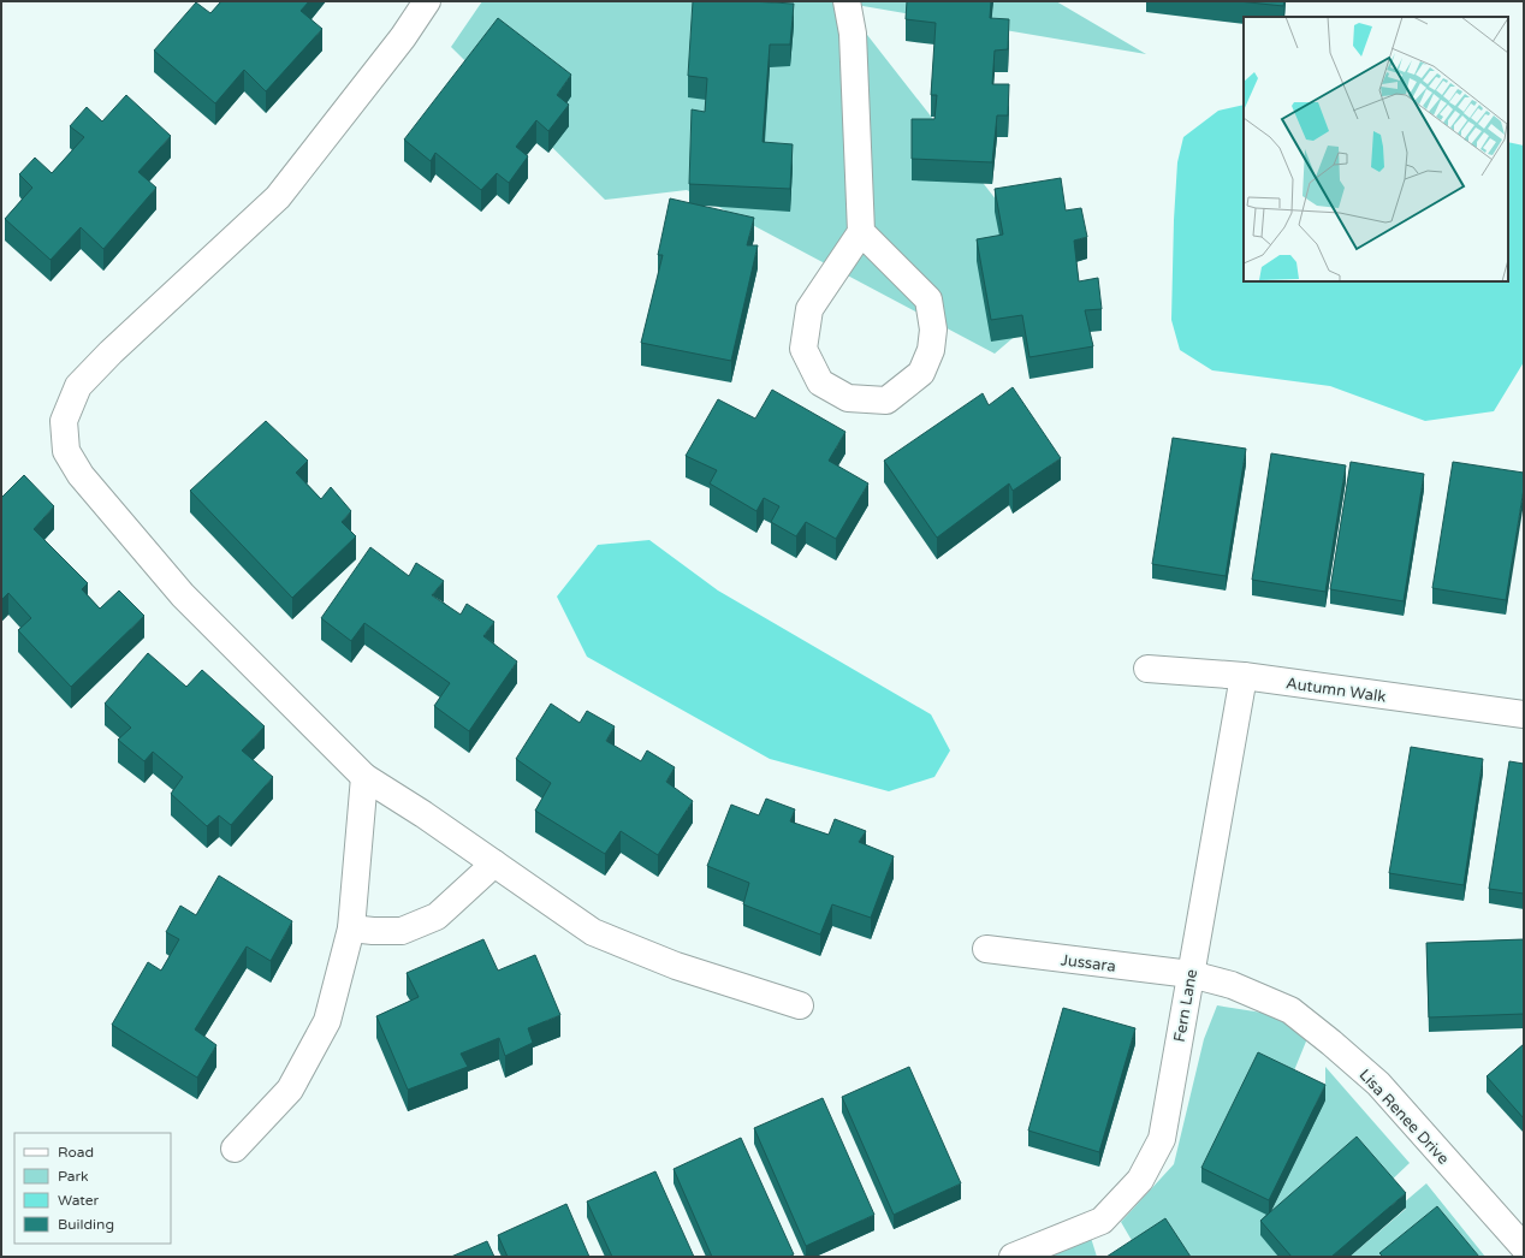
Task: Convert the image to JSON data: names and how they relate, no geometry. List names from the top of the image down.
{
  "streets": {
    "street": [
      "Autumn Walk",
      "Jussara",
      "Fern Lane",
      "Lisa Renee Drive"
    ]
  },
  "crossings": [
    ["Autumn Walk", "Fern Lane"],
    ["Jussara", "Fern Lane"],
    ["Jussara", "Lisa Renee Drive"],
    ["Fern Lane", "Lisa Renee Drive"]
  ],
  "legend": [
    "Road",
    "Park",
    "Water",
    "Building"
  ]
}
